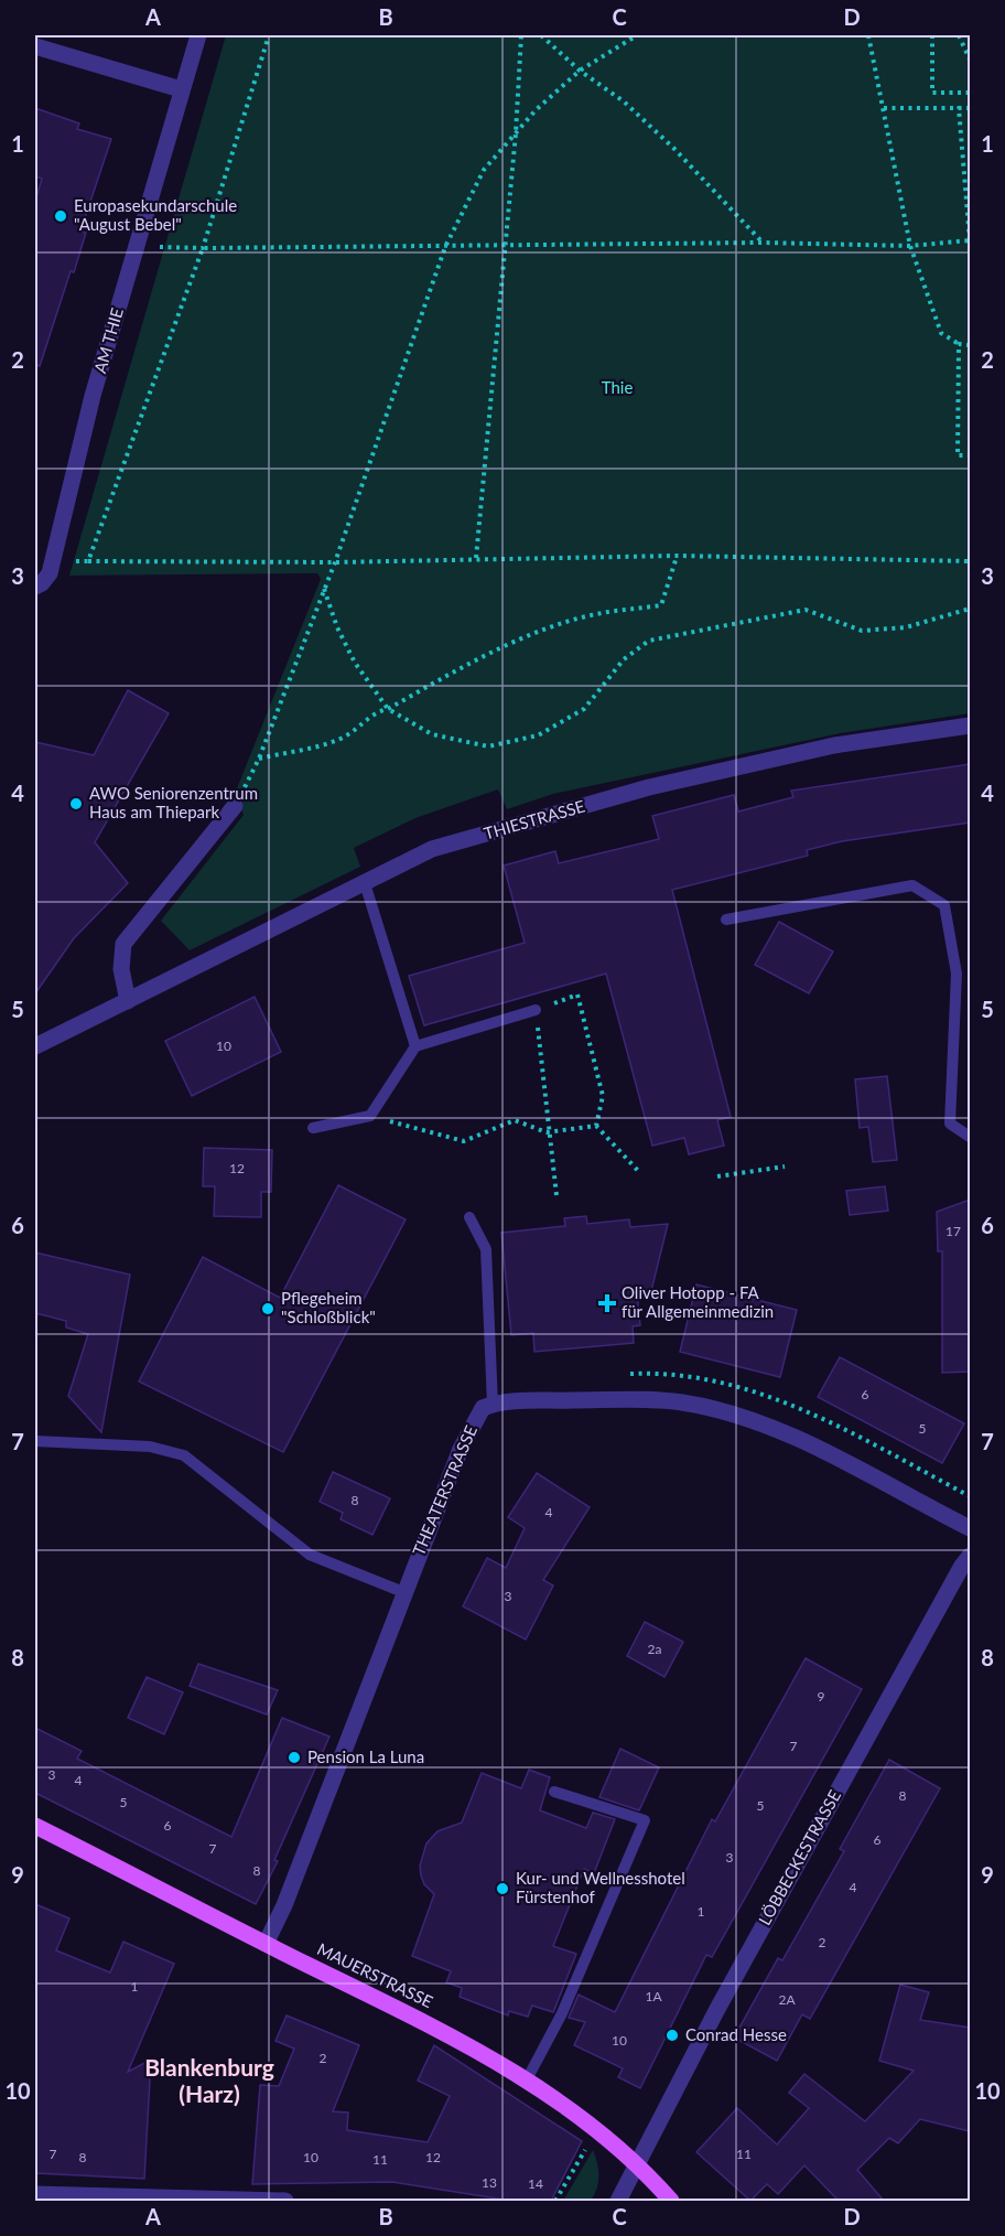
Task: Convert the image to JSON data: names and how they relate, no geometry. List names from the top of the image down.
{
  "streets": {
    "main road": ["MAUERSTRASSE"],
    "street": [
      "AM THIE",
      "THIESTRASSE",
      "THEATERSTRASSE",
      "LÖBBECKESTRASSE"
    ]
  },
  "crossings": [
    ["THEATERSTRASSE", "MAUERSTRASSE"],
    ["LÖBBECKESTRASSE", "MAUERSTRASSE"]
  ],
  "districts": ["Blankenburg (Harz)"],
  "parks": ["Thie"],
  "places": {
    "other": [
      "Europasekundarschule \"August Bebel\"",
      "AWO Seniorenzentrum Haus am Thiepark",
      "Pflegeheim \"Schloßblick\"",
      "Pension La Luna",
      "Kur- und Wellnesshotel Fürstenhof",
      "Conrad Hesse"
    ],
    "health": ["Oliver Hotopp - FA für Allgemeinmedizin"]
  },
  "house_numbers": [
    "10",
    "12",
    "17",
    "6",
    "5",
    "8",
    "4",
    "3",
    "2a",
    "9",
    "7",
    "3",
    "4",
    "8",
    "5",
    "5",
    "6",
    "6",
    "7",
    "3",
    "8",
    "4",
    "1",
    "2",
    "1",
    "1A",
    "2A",
    "10",
    "2",
    "7",
    "11",
    "8",
    "10",
    "12",
    "11",
    "13",
    "14"
  ],
  "grid": {
    "columns": [
      "A",
      "B",
      "C",
      "D"
    ],
    "rows": [
      "1",
      "2",
      "3",
      "4",
      "5",
      "6",
      "7",
      "8",
      "9",
      "10"
    ]
  }
}
